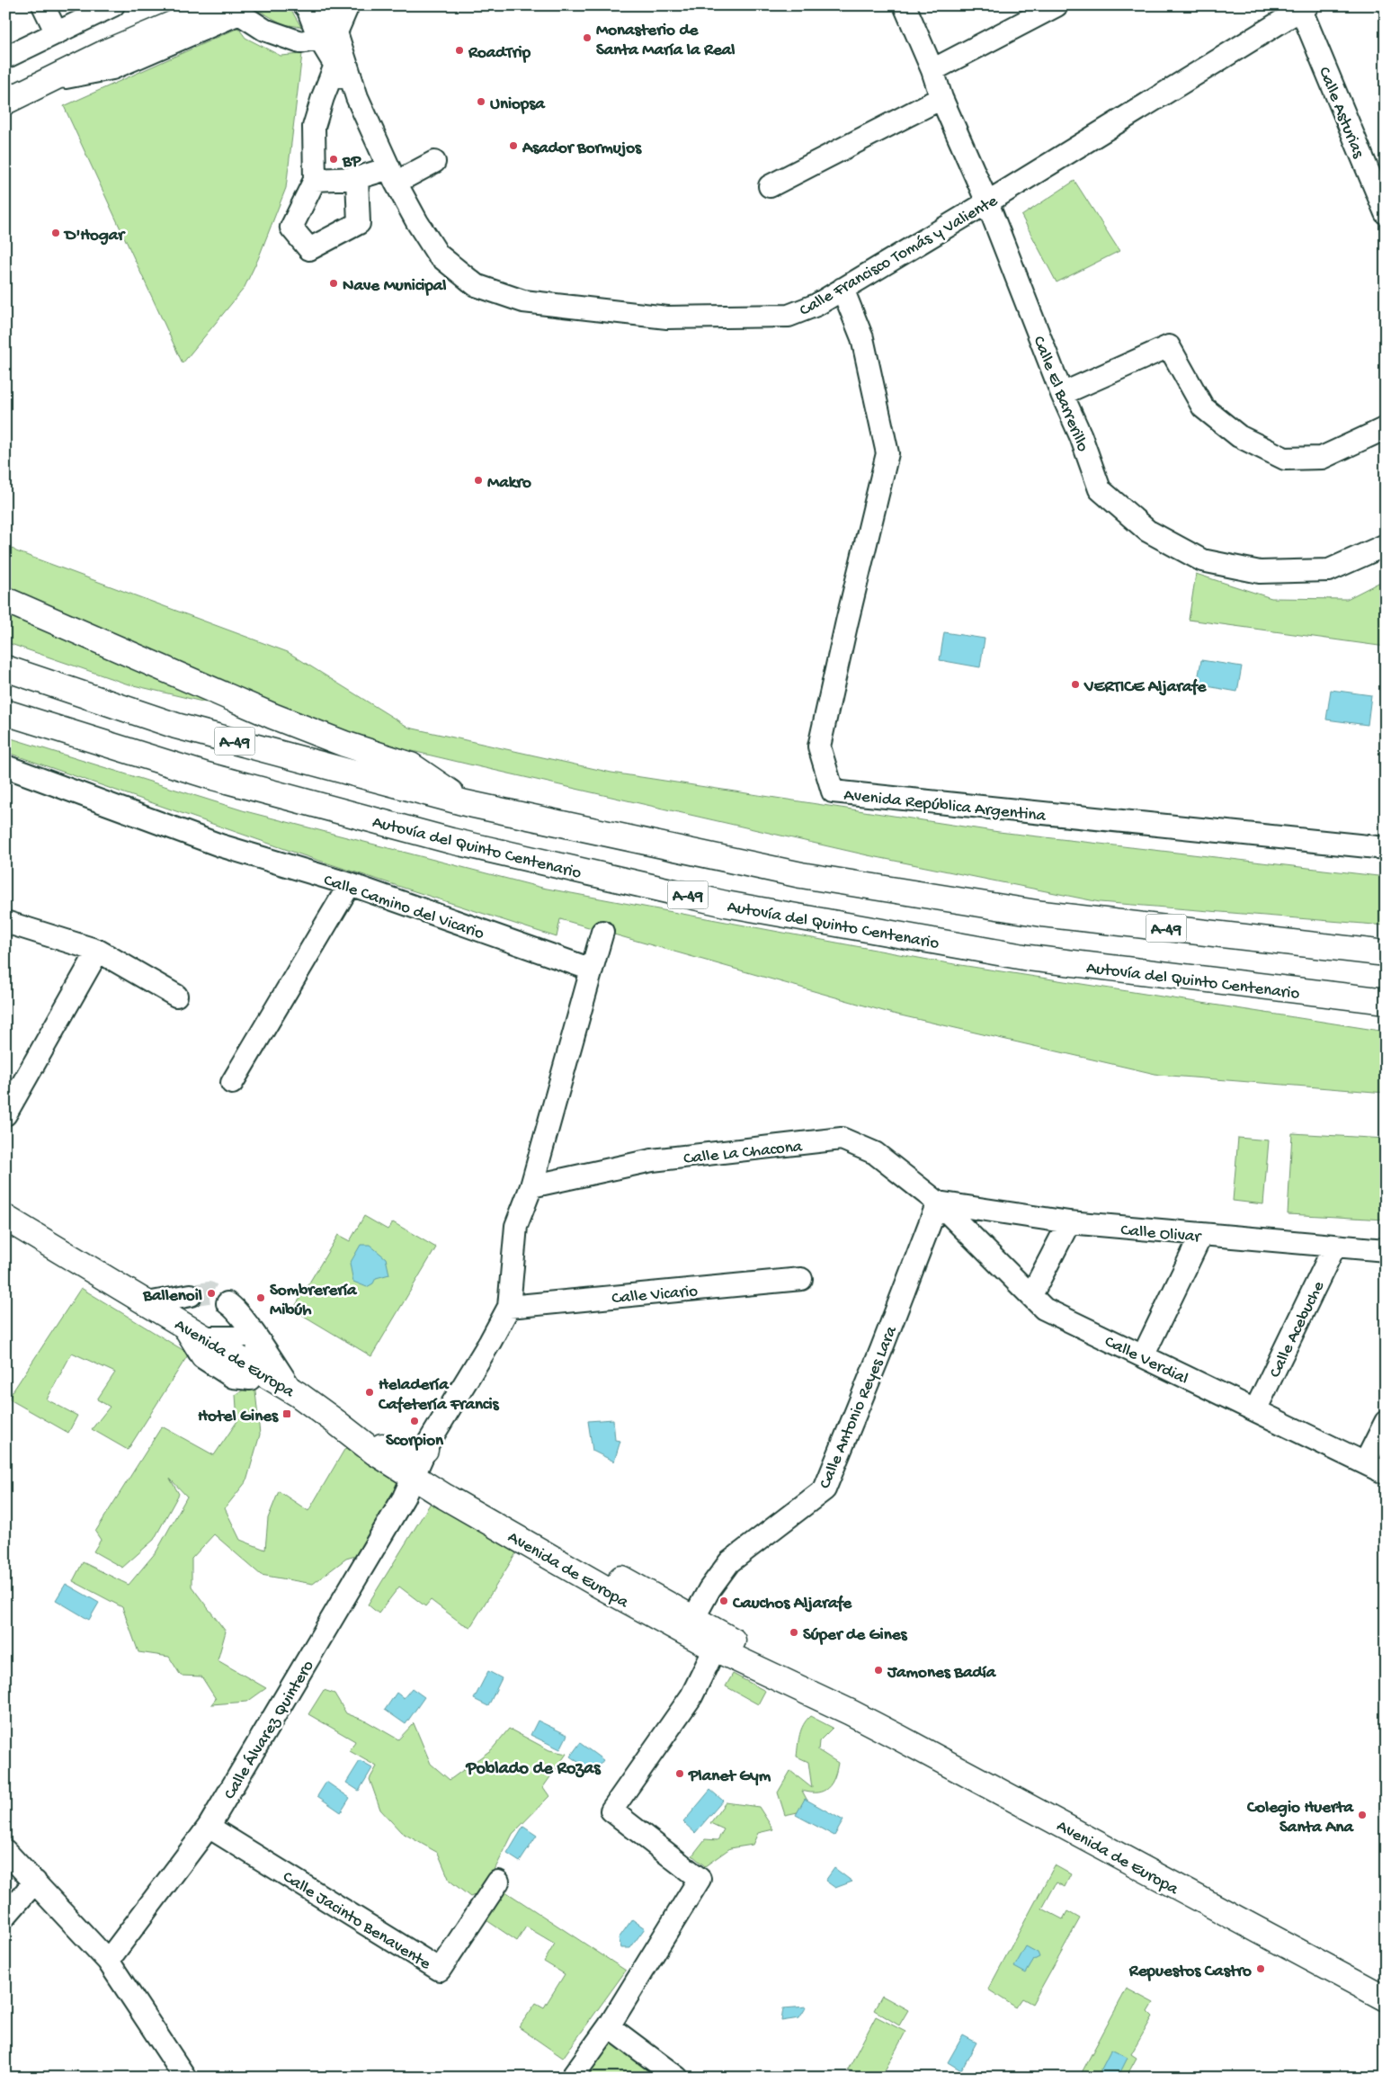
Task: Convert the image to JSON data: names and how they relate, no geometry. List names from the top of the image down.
{
  "streets": {
    "main road": ["A-49", "Autovía del Quinto Centenario", "Avenida de Europa"],
    "street": [
      "Calle Asturias",
      "Calle Francisco Tomás y Valiente",
      "Calle El Barrerillo",
      "Avenida República Argentina",
      "Calle Camino del Vicario",
      "Calle La Chacona",
      "Calle Olivar",
      "Calle Vicario",
      "Calle Acebuche",
      "Calle Verdial",
      "Calle Antonio Reyes Lara",
      "Calle Álvarez Quintero",
      "Calle Jacinto Benavente"
    ]
  },
  "crossings": [
    ["Calle Asturias", "Calle Francisco Tomás y Valiente"],
    ["Calle Francisco Tomás y Valiente", "Calle El Barrerillo"],
    ["Calle Francisco Tomás y Valiente", "Avenida República Argentina"],
    ["Calle La Chacona", "Calle Olivar"],
    ["Calle La Chacona", "Calle Verdial"],
    ["Calle La Chacona", "Calle Antonio Reyes Lara"],
    ["Calle Olivar", "Calle Acebuche"],
    ["Calle Olivar", "Calle Verdial"],
    ["Calle Olivar", "Calle Antonio Reyes Lara"],
    ["Calle Vicario", "Calle Álvarez Quintero"],
    ["Calle Acebuche", "Calle Verdial"],
    ["Avenida de Europa", "Calle Antonio Reyes Lara"],
    ["Avenida de Europa", "Calle Álvarez Quintero"],
    ["Calle Verdial", "Calle Antonio Reyes Lara"],
    ["Calle Álvarez Quintero", "Calle Jacinto Benavente"]
  ],
  "districts": ["Poblado de Rozas"],
  "places": {
    "other": [
      "Monasterio de Santa María la Real",
      "RoadTrip",
      "Uniopsa",
      "Asador Bormujos",
      "BP",
      "D'Hogar",
      "Nave Municipal",
      "Makro",
      "VERTICE Aljarafe",
      "Ballenoil",
      "Sombrerería Mibúh",
      "Heladería Cafetería Francis",
      "Scorpion",
      "Cauchos Aljarafe",
      "Súper de Gines",
      "Jamones Badía",
      "Planet Gym",
      "Colegio Huerta Santa Ana",
      "Repuestos Castro"
    ],
    "transit": ["Hotel Gines"]
  }
}
